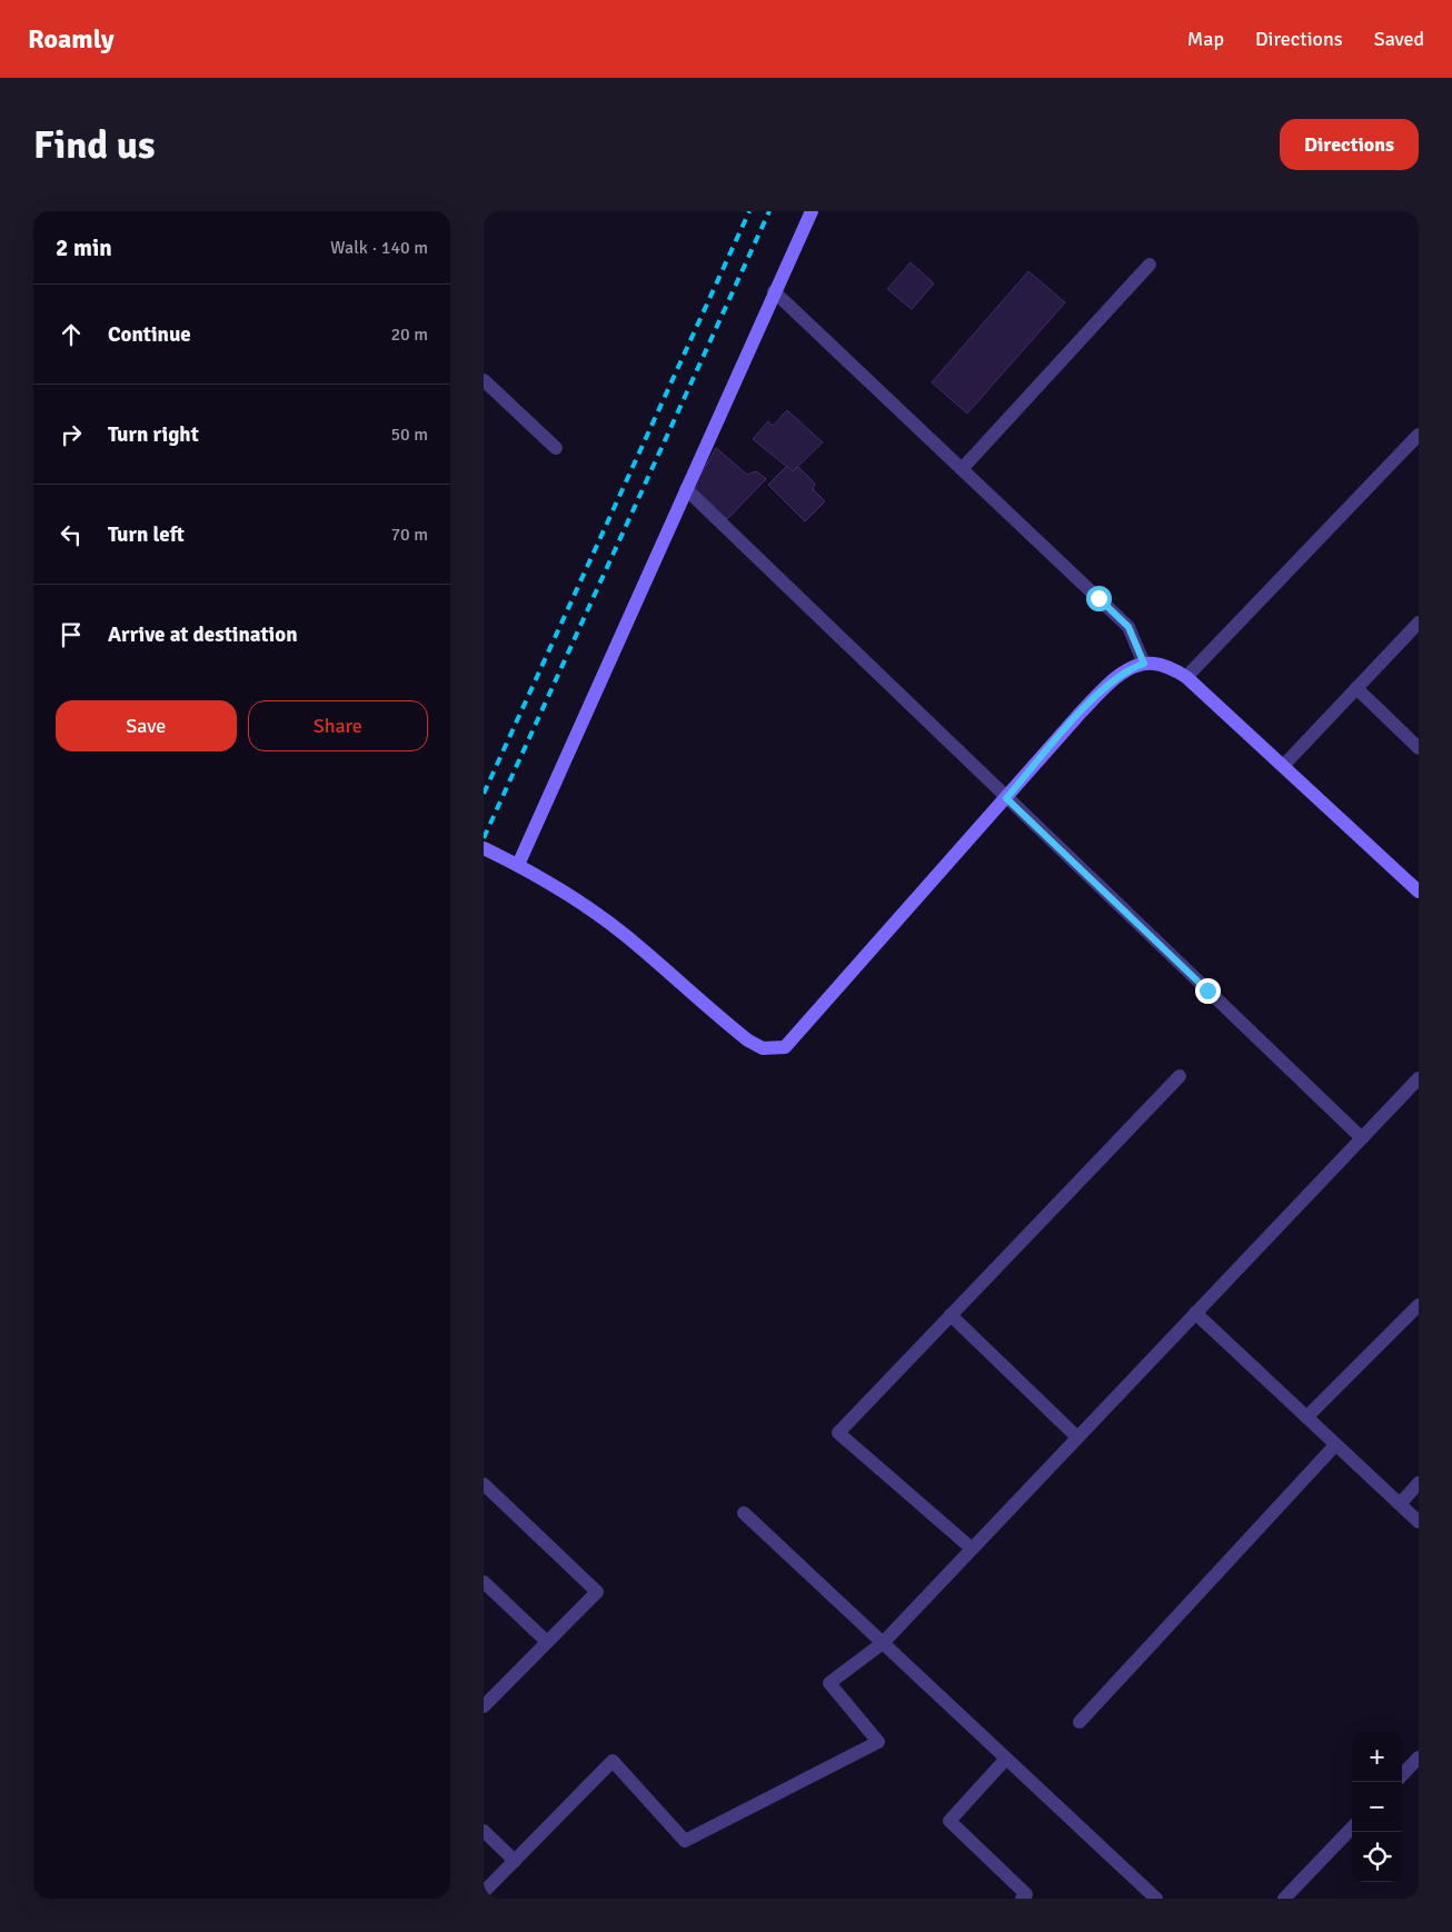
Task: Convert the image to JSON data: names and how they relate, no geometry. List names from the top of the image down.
{
  "page": {
    "header": "Roamly",
    "nav": ["Map", "Directions", "Saved"],
    "buttons": [
      "Directions",
      ["Save", "Share"]
    ],
    "title": "Find us",
    "heading": ["2 min", "Walk · 140 m"],
    "list": [
      ["Continue", "20 m"],
      ["Turn right", "50 m"],
      ["Turn left", "70 m"],
      "Arrive at destination"
    ],
    "map_buttons": ["+", "−"]
  }
}
